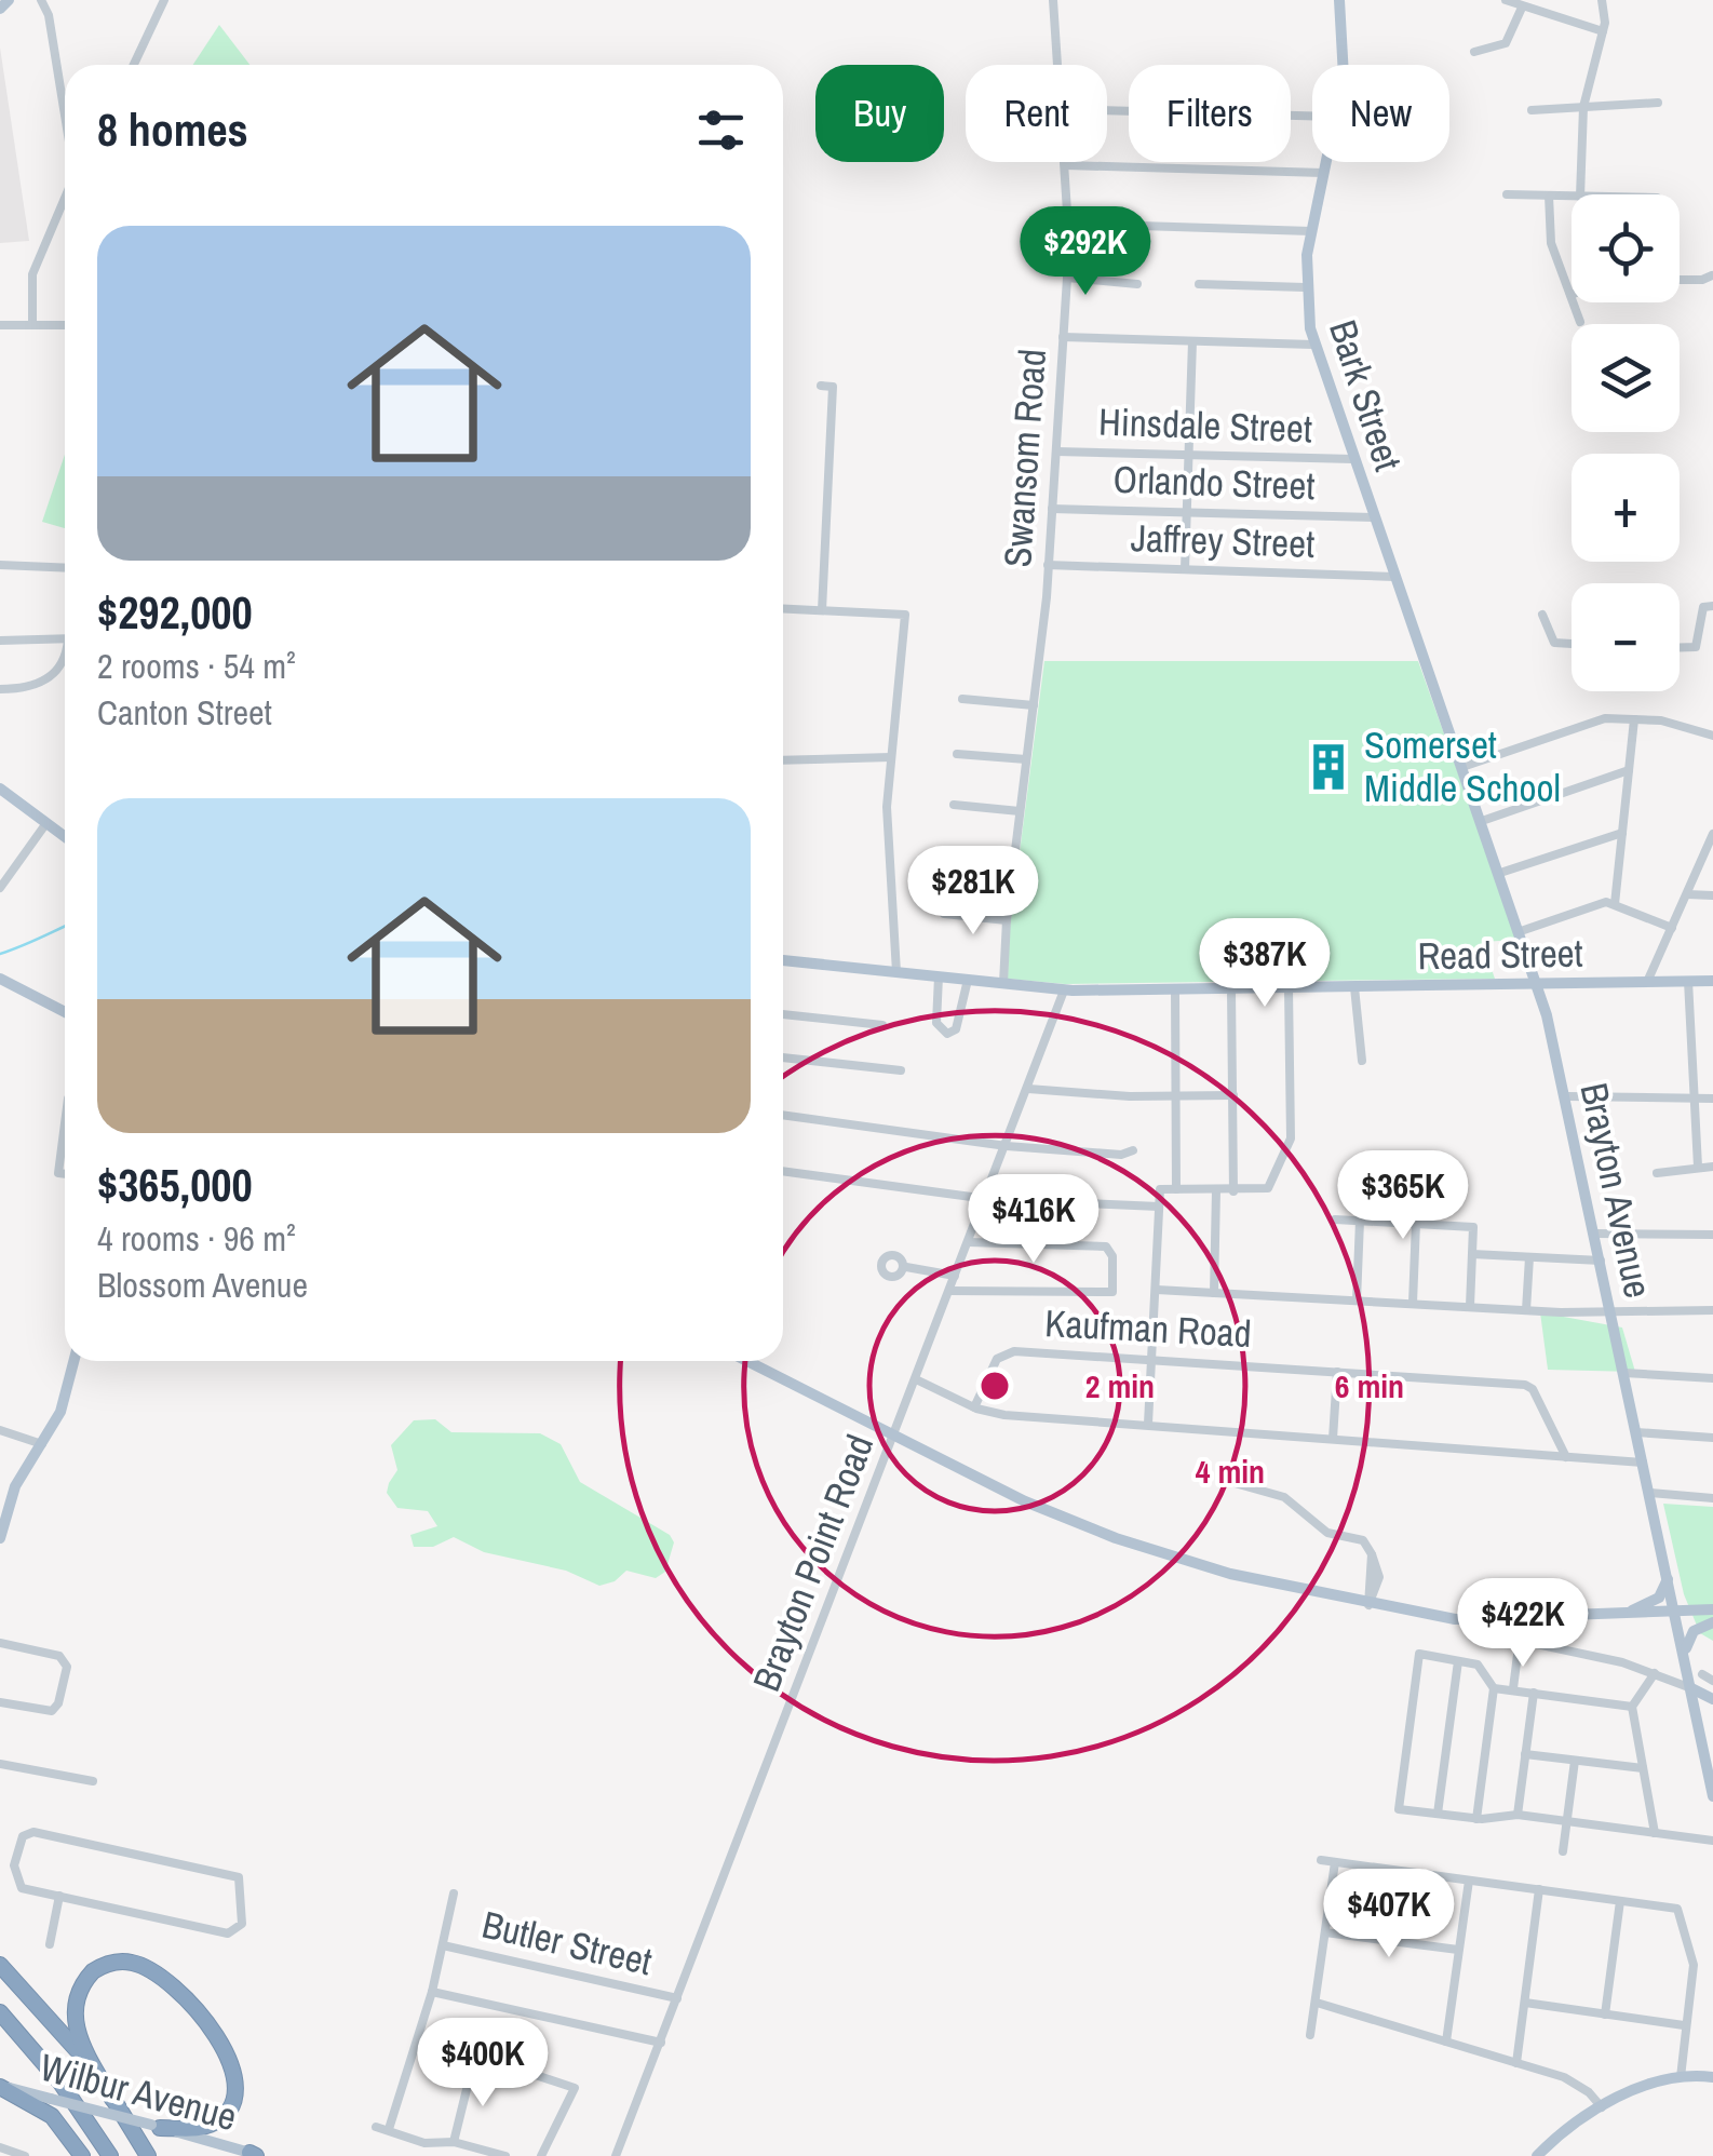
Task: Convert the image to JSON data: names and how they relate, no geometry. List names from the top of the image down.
{
  "streets": {
    "main road": [
      "Bark Street",
      "Read Street",
      "Brayton Avenue",
      "Wilbur Avenue"
    ],
    "street": [
      "Hinsdale Street",
      "Swansom Road",
      "Orlando Street",
      "Jaffrey Street",
      "Kaufman Road",
      "Brayton Point Road",
      "Butler Street"
    ]
  },
  "crossings": [
    ["Bark Street", "Hinsdale Street"],
    ["Bark Street", "Orlando Street"],
    ["Bark Street", "Jaffrey Street"],
    ["Bark Street", "Brayton Avenue"],
    ["Hinsdale Street", "Swansom Road"],
    ["Swansom Road", "Orlando Street"],
    ["Swansom Road", "Jaffrey Street"],
    ["Swansom Road", "Read Street"],
    ["Read Street", "Brayton Avenue"],
    ["Read Street", "Brayton Point Road"],
    ["Brayton Point Road", "Butler Street"]
  ],
  "places": {
    "building": ["Somerset Middle School"]
  },
  "page": {
    "chip": [
      "Buy",
      "Rent",
      "Filters",
      "New"
    ],
    "heading": "8 homes",
    "map_buttons": ["+", "−"],
    "list": [
      {
        "name": "$292,000",
        "note": "2 rooms · 54 m² · Canton Street"
      },
      {
        "name": "$365,000",
        "note": "4 rooms · 96 m² · Blossom Avenue"
      }
    ],
    "price": [
      "$292K",
      "$281K",
      "$387K",
      "$365K",
      "$416K",
      "$422K",
      "$407K",
      "$400K"
    ]
  },
  "rings": ["2 min", "6 min", "4 min"]
}
